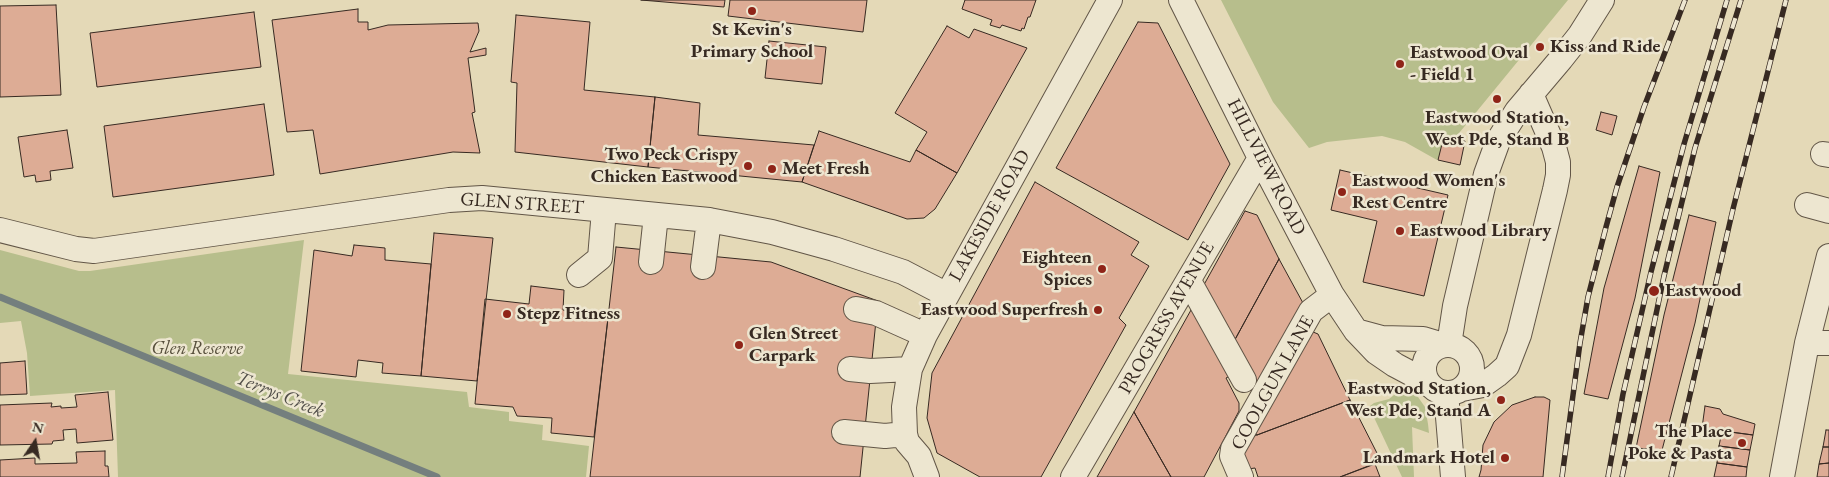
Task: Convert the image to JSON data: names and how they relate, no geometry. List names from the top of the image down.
{
  "streets": {
    "street": [
      "HILLVIEW ROAD",
      "GLEN STREET",
      "LAKESIDE ROAD",
      "PROGRESS AVENUE",
      "COOLGUN LANE"
    ]
  },
  "crossings": [
    ["HILLVIEW ROAD", "PROGRESS AVENUE"],
    ["HILLVIEW ROAD", "COOLGUN LANE"],
    ["GLEN STREET", "LAKESIDE ROAD"]
  ],
  "water": ["Terrys Creek"],
  "parks": ["Glen Reserve"],
  "places": [
    "St Kevin's Primary School",
    "Kiss and Ride",
    "Eastwood Oval - Field 1",
    "Eastwood Station, West Pde, Stand B",
    "Two Peck Crispy Chicken Eastwood",
    "Meet Fresh",
    "Eastwood Women's Rest Centre",
    "Eastwood Library",
    "Eighteen Spices",
    "Eastwood",
    "Eastwood Superfresh",
    "Stepz Fitness",
    "Glen Street Carpark",
    "Eastwood Station, West Pde, Stand A",
    "The Place Poke & Pasta",
    "Landmark Hotel"
  ],
  "north": "top"
}
